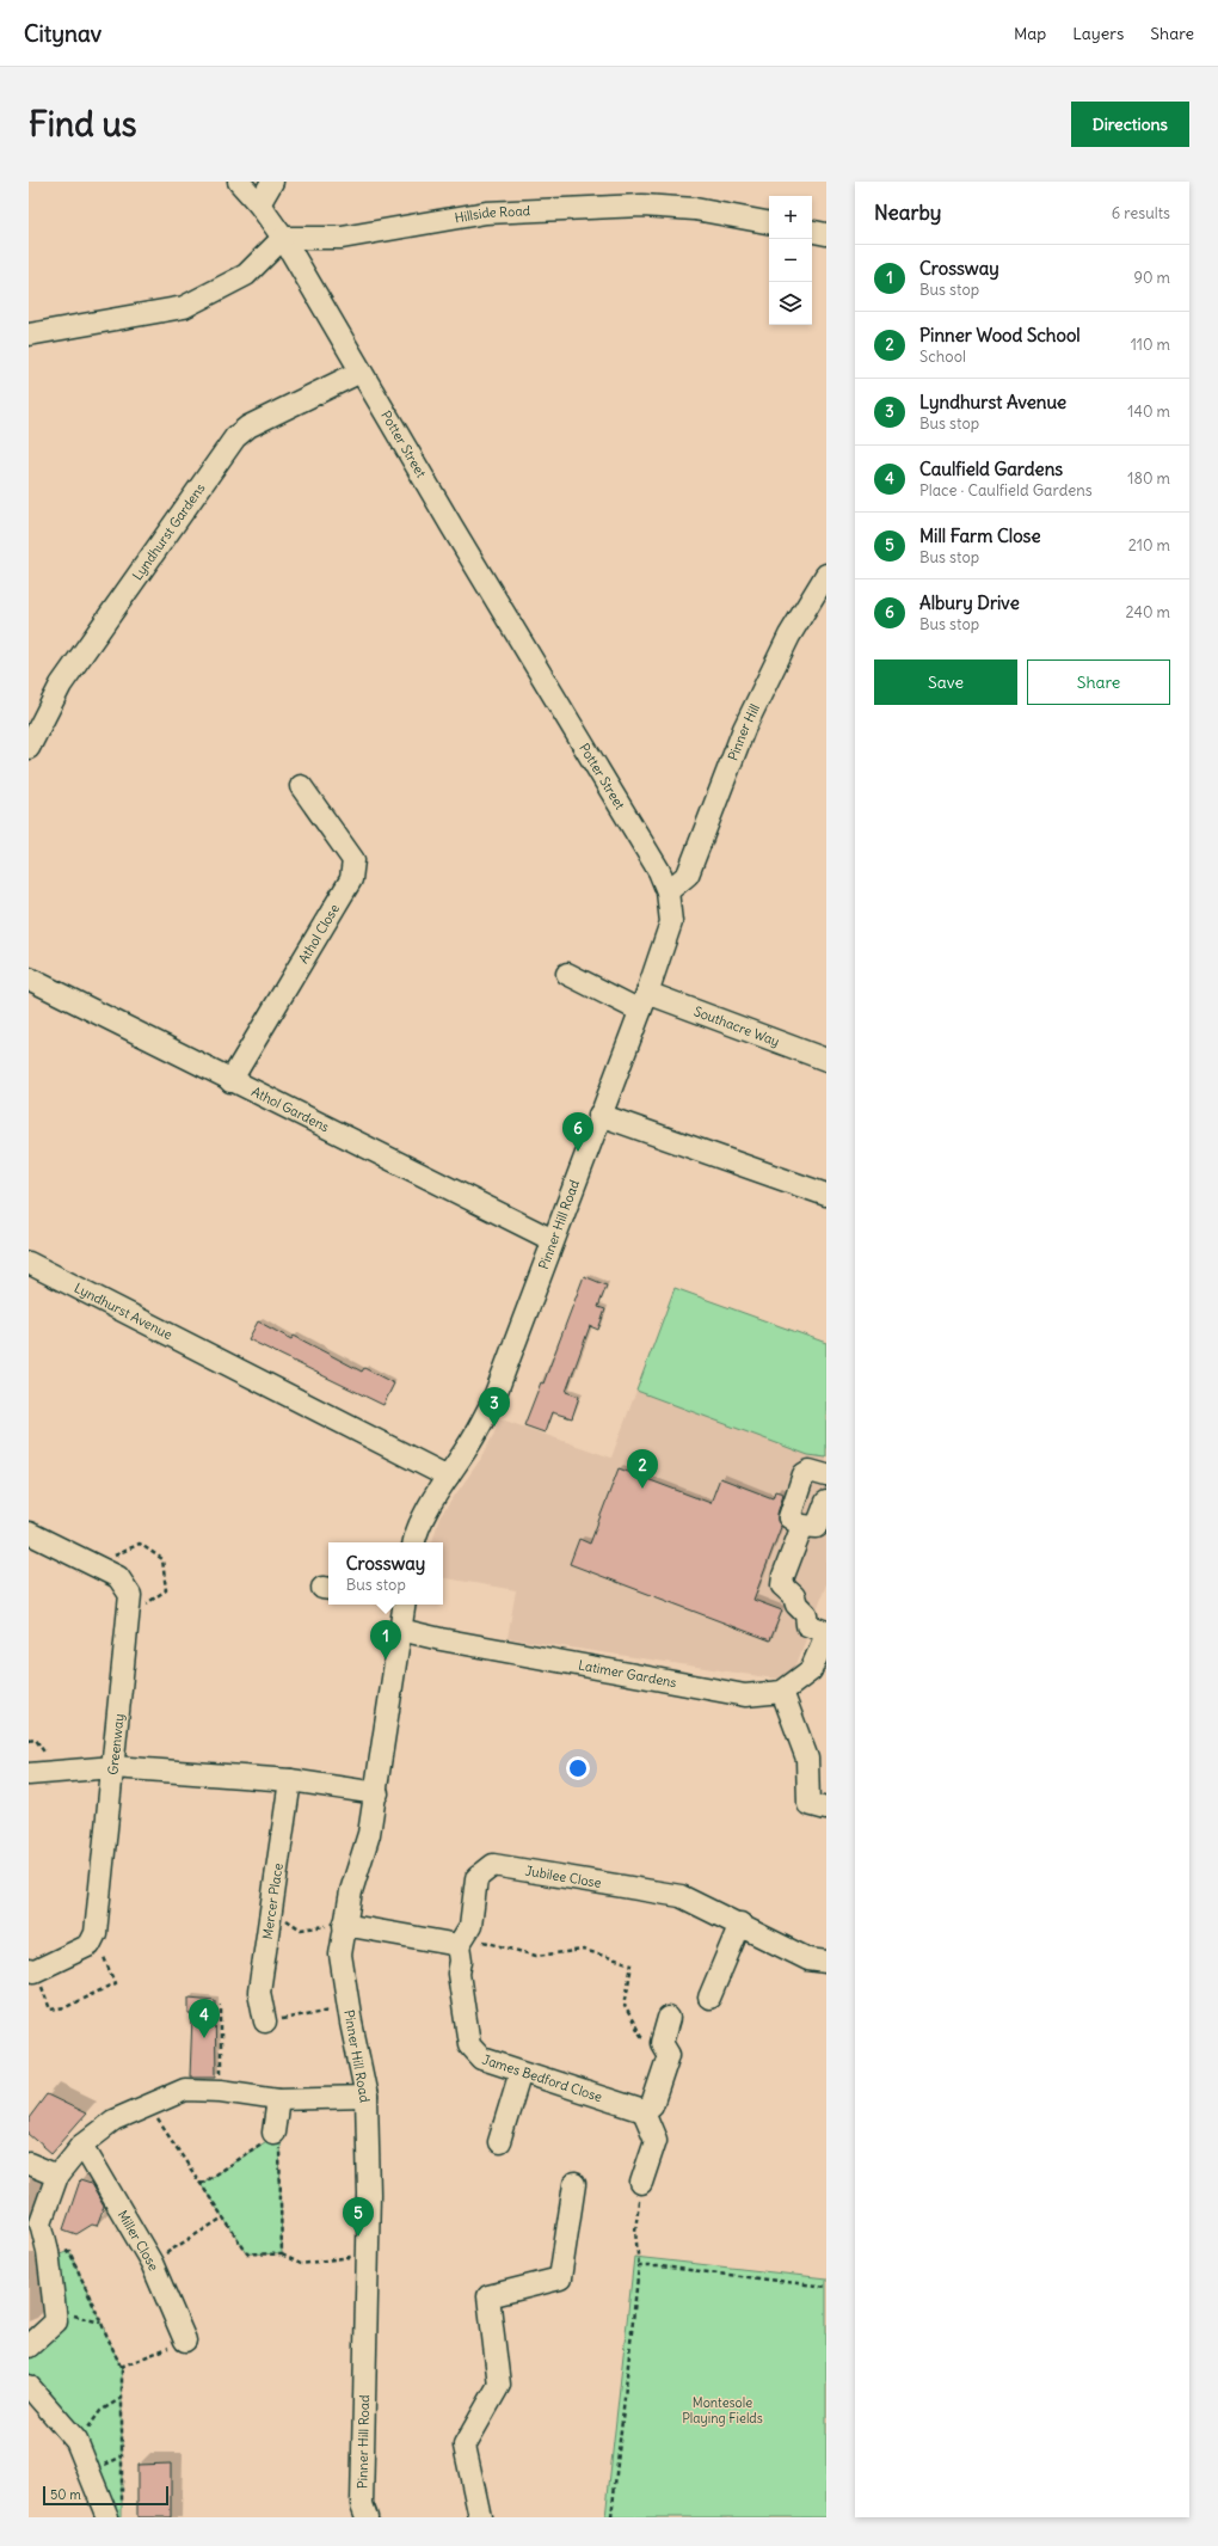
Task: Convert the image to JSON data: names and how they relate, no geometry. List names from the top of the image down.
{
  "streets": {
    "street": [
      "Hillside Road",
      "Potter Street",
      "Lyndhurst Gardens",
      "Pinner Hill",
      "Athol Close",
      "Southacre Way",
      "Athol Gardens",
      "Pinner Hill Road",
      "Lyndhurst Avenue",
      "Latimer Gardens",
      "Greenway",
      "Jubilee Close",
      "Mercer Place",
      "James Bedford Close",
      "Miller Close"
    ]
  },
  "crossings": [
    ["Hillside Road", "Potter Street"],
    ["Potter Street", "Lyndhurst Gardens"],
    ["Potter Street", "Pinner Hill"],
    ["Potter Street", "Pinner Hill Road"],
    ["Pinner Hill", "Pinner Hill Road"],
    ["Athol Close", "Athol Gardens"],
    ["Southacre Way", "Pinner Hill Road"],
    ["Athol Gardens", "Pinner Hill Road"],
    ["Pinner Hill Road", "Lyndhurst Avenue"],
    ["Pinner Hill Road", "Latimer Gardens"],
    ["Jubilee Close", "James Bedford Close"]
  ],
  "parks": ["Montesole Playing Fields"],
  "scale_bar": "50 m",
  "page": {
    "header": "Citynav",
    "nav": ["Map", "Layers", "Share"],
    "buttons": [
      "Directions",
      ["Save", "Share"]
    ],
    "title": "Find us",
    "heading": ["Nearby", "6 results"],
    "map_buttons": ["+", "−"],
    "list": [
      {
        "mark": "1",
        "name": "Crossway",
        "note": "Bus stop",
        "value": "90 m"
      },
      {
        "mark": "2",
        "name": "Pinner Wood School",
        "note": "School",
        "value": "110 m"
      },
      {
        "mark": "3",
        "name": "Lyndhurst Avenue",
        "note": "Bus stop",
        "value": "140 m"
      },
      {
        "mark": "4",
        "name": "Caulfield Gardens",
        "note": "Place · Caulfield Gardens",
        "value": "180 m"
      },
      {
        "mark": "5",
        "name": "Mill Farm Close",
        "note": "Bus stop",
        "value": "210 m"
      },
      {
        "mark": "6",
        "name": "Albury Drive",
        "note": "Bus stop",
        "value": "240 m"
      }
    ],
    "pins": [
      "6",
      "3",
      "2",
      "1",
      "4",
      "5"
    ],
    "popup": ["Crossway", "Bus stop"],
    "scale": "50 m"
  }
}
